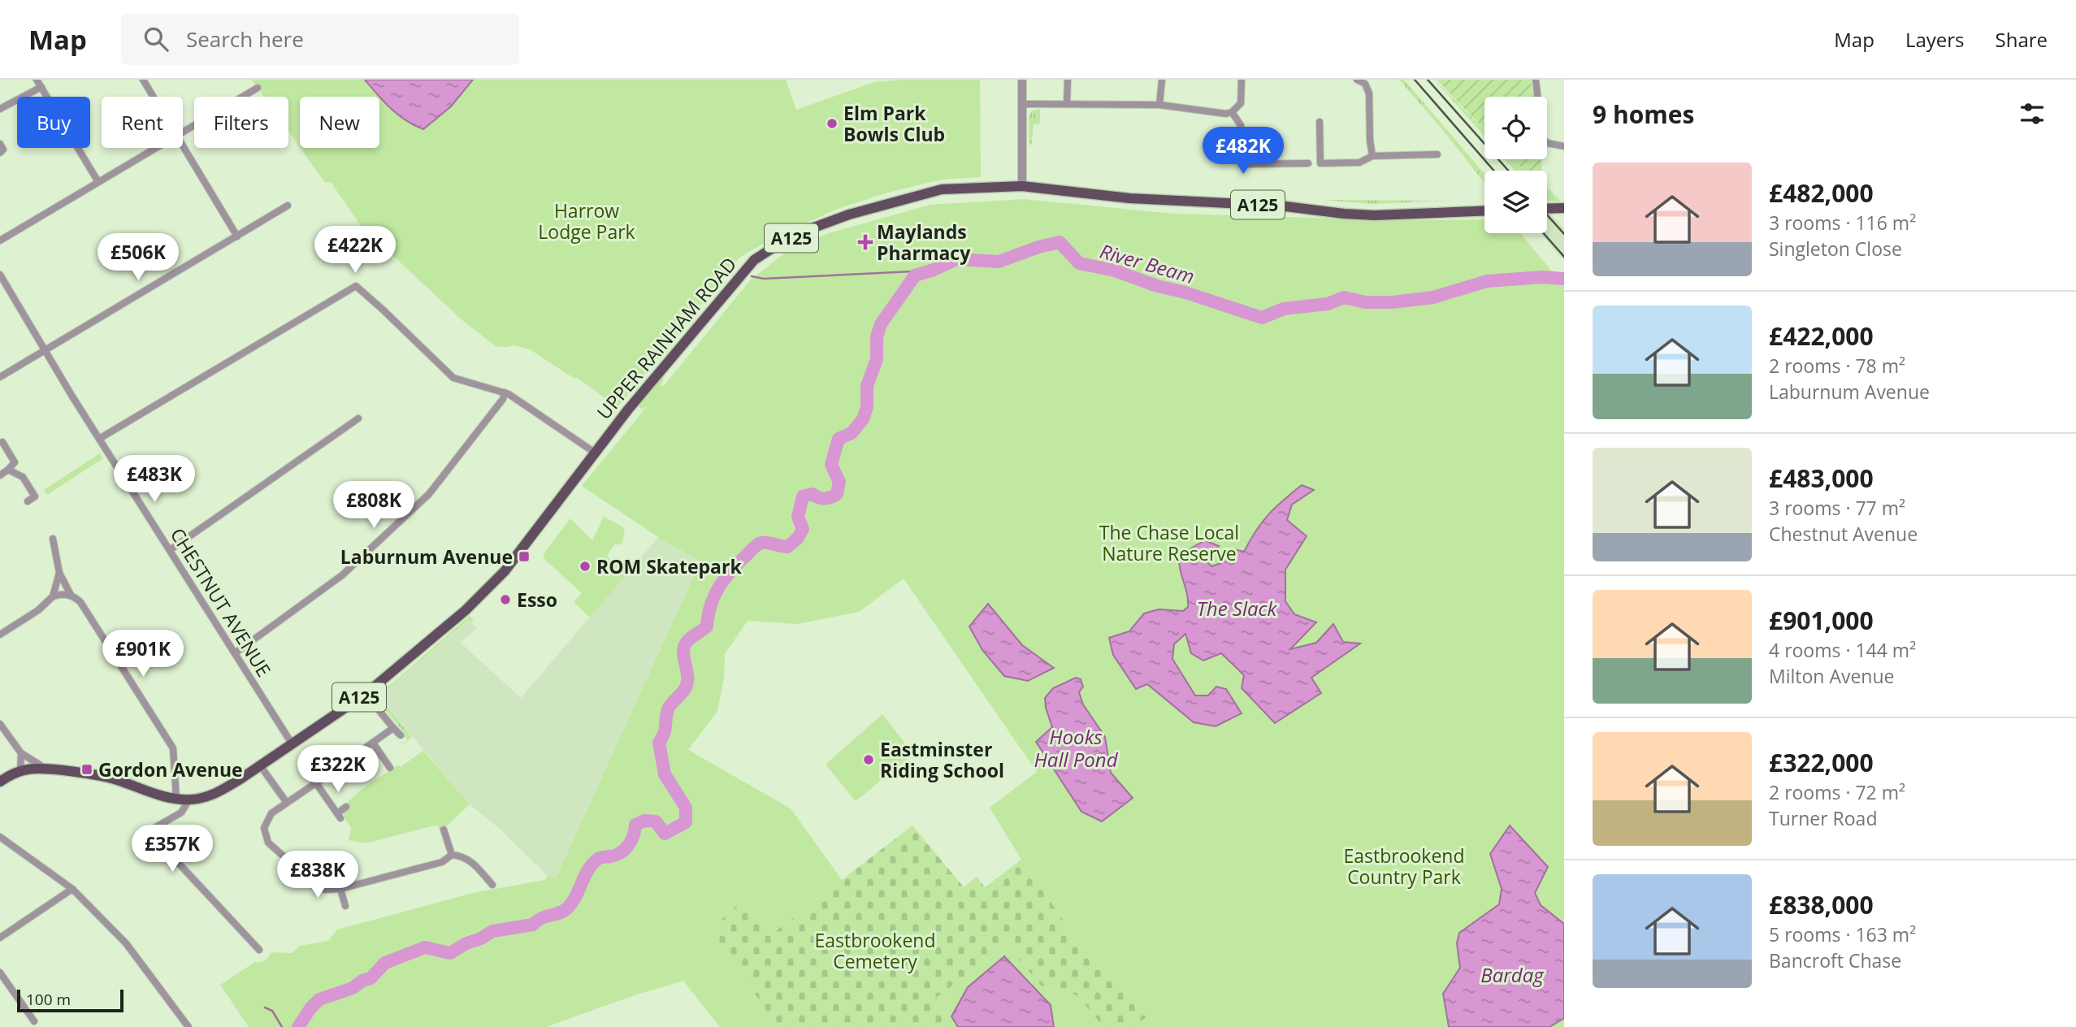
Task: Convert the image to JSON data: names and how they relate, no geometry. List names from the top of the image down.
{
  "streets": {
    "main road": ["A125", "UPPER RAINHAM ROAD"],
    "street": ["CHESTNUT AVENUE"]
  },
  "crossings": [
    ["UPPER RAINHAM ROAD", "CHESTNUT AVENUE"]
  ],
  "water": [
    "River Beam",
    "The Slack",
    "Hooks Hall Pond",
    "Bardag"
  ],
  "parks": [
    "Harrow Lodge Park",
    "The Chase Local Nature Reserve",
    "Eastbrookend Country Park",
    "Eastbrookend Cemetery"
  ],
  "places": {
    "other": [
      "Elm Park Bowls Club",
      "ROM Skatepark",
      "Esso",
      "Eastminster Riding School"
    ],
    "health": ["Maylands Pharmacy"],
    "transit": ["Laburnum Avenue", "Gordon Avenue"]
  },
  "scale_bar": "100 m",
  "page": {
    "header": "Map",
    "search": "Search here",
    "nav": ["Map", "Layers", "Share"],
    "heading": "9 homes",
    "chip": [
      "Buy",
      "Rent",
      "Filters",
      "New"
    ],
    "price": [
      "£482K",
      "£422K",
      "£506K",
      "£483K",
      "£808K",
      "£901K",
      "£322K",
      "£357K",
      "£838K"
    ],
    "list": [
      {
        "name": "£482,000",
        "note": "3 rooms · 116 m² · Singleton Close"
      },
      {
        "name": "£422,000",
        "note": "2 rooms · 78 m² · Laburnum Avenue"
      },
      {
        "name": "£483,000",
        "note": "3 rooms · 77 m² · Chestnut Avenue"
      },
      {
        "name": "£901,000",
        "note": "4 rooms · 144 m² · Milton Avenue"
      },
      {
        "name": "£322,000",
        "note": "2 rooms · 72 m² · Turner Road"
      },
      {
        "name": "£838,000",
        "note": "5 rooms · 163 m² · Bancroft Chase"
      }
    ],
    "scale": "100 m"
  }
}
